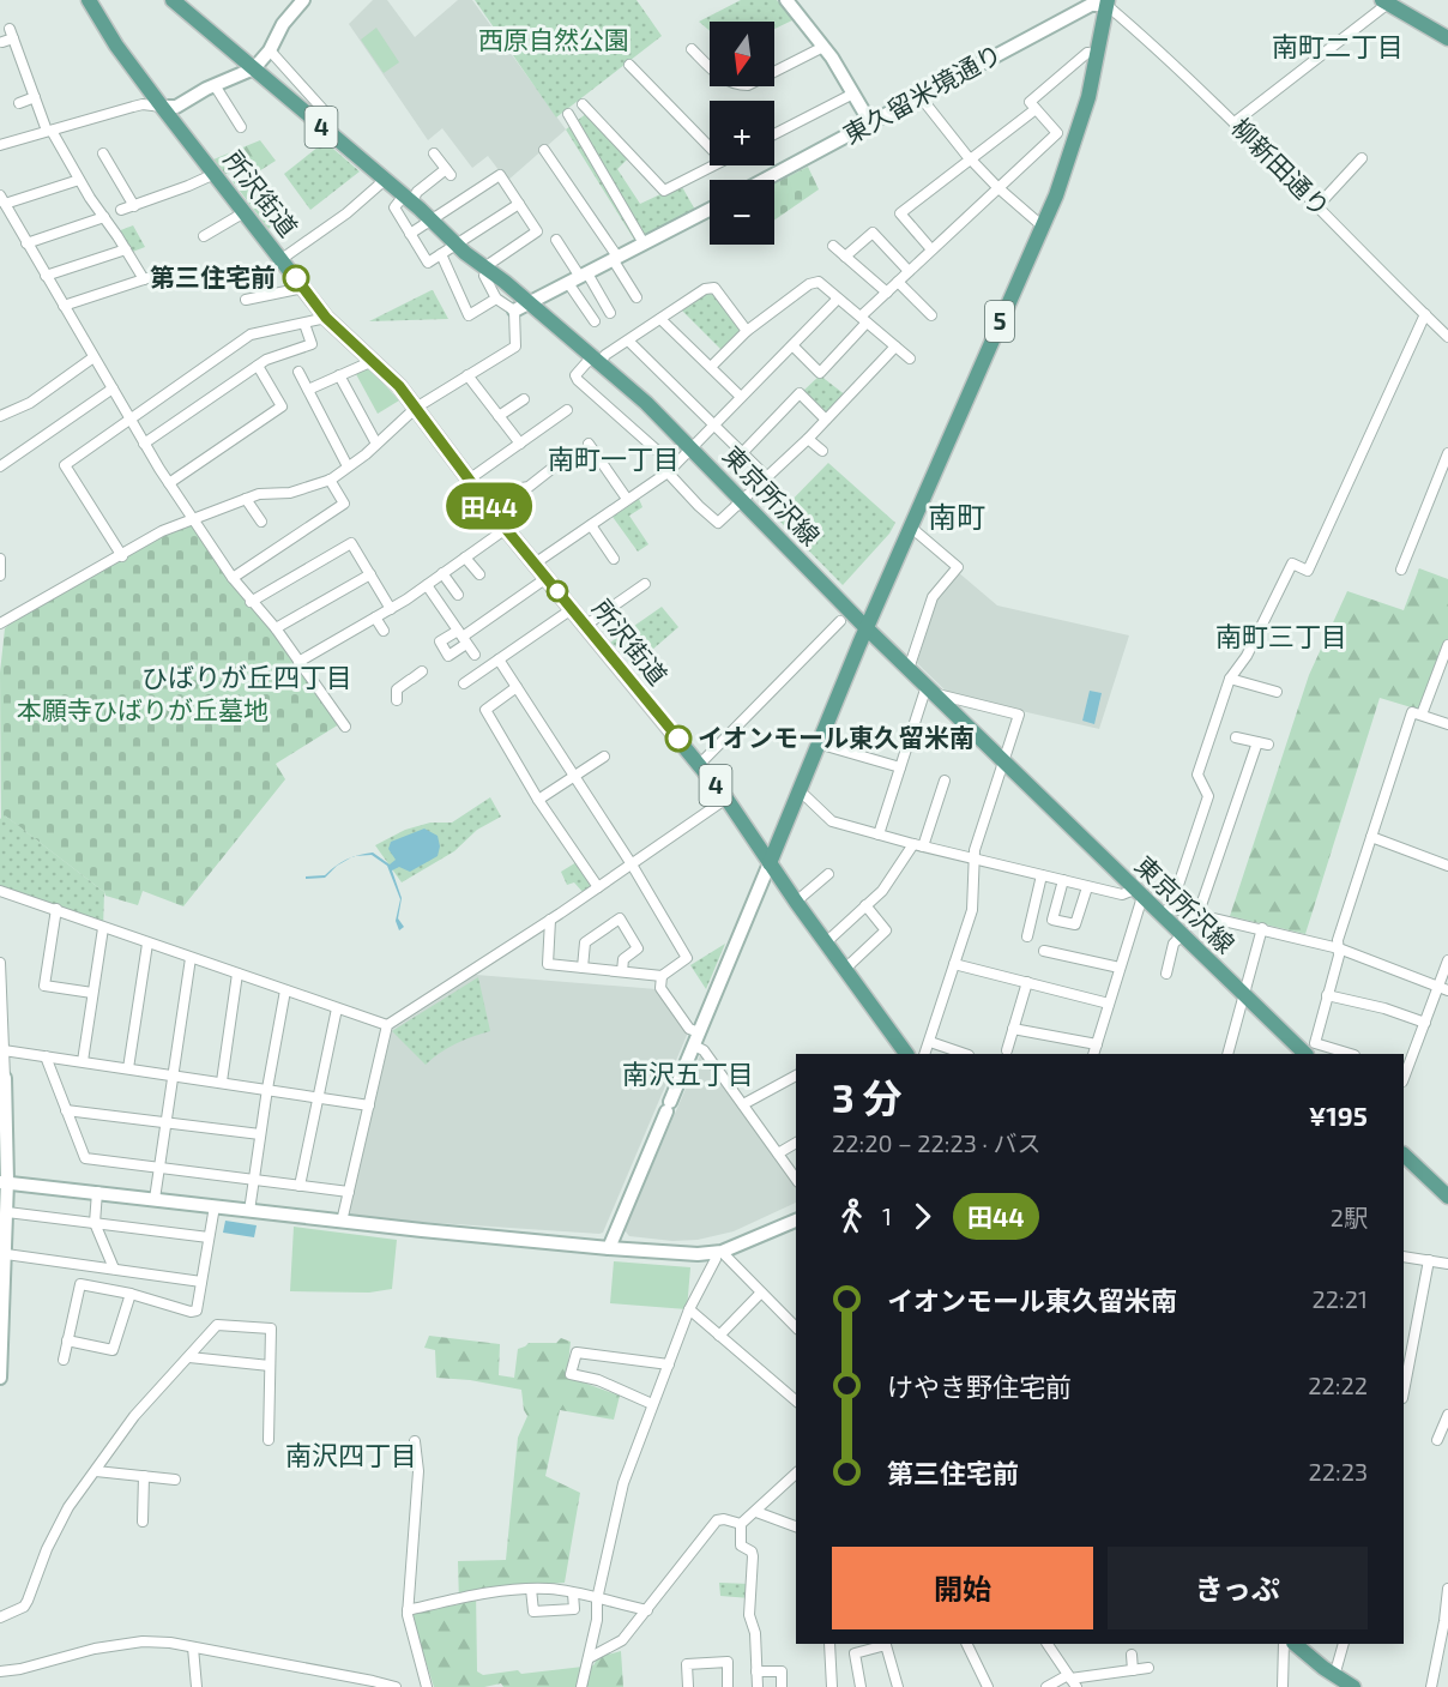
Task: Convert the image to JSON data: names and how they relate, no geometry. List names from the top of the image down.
{
  "streets": {
    "main road": [
      "4",
      "所沢街道",
      "5",
      "東京所沢線"
    ],
    "street": ["東久留米境通り", "柳新田通り"]
  },
  "crossings": [
    ["東久留米境通り", "柳新田通り"],
    ["東久留米境通り", "5"],
    ["柳新田通り", "5"],
    ["所沢街道", "5"],
    ["5", "東京所沢線"]
  ],
  "districts": [
    "南町二丁目",
    "南町一丁目",
    "南町",
    "南町三丁目",
    "ひばりが丘四丁目",
    "南沢五丁目",
    "南沢四丁目"
  ],
  "parks": ["西原自然公園", "本願寺ひばりが丘墓地"],
  "places": ["第三住宅前", "イオンモール東久留米南"],
  "lines": ["bus line 田44"],
  "north": "bottom",
  "page": {
    "on_map": "田44",
    "map_buttons": ["+", "−"],
    "heading": ["3 分", "22:20 – 22:23 · バス", "¥195"],
    "legs": ["1", "田44", "2駅"],
    "list": [
      {
        "name": "イオンモール東久留米南",
        "value": "22:21"
      },
      {
        "name": "けやき野住宅前",
        "value": "22:22"
      },
      {
        "name": "第三住宅前",
        "value": "22:23"
      }
    ],
    "buttons": ["開始", "きっぷ"]
  }
}
